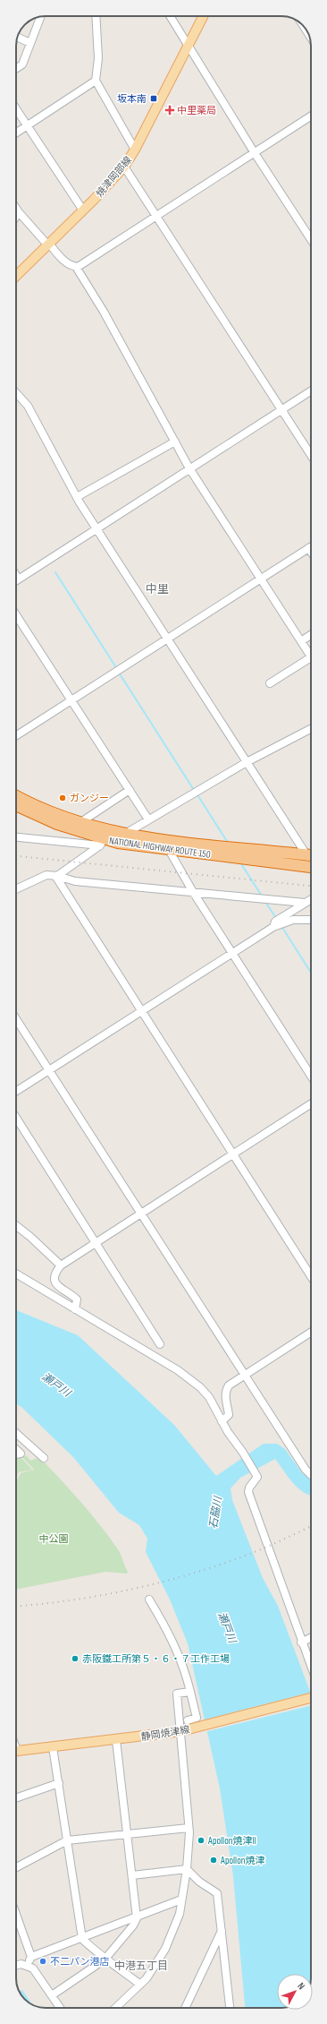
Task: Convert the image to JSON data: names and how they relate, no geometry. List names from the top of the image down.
{
  "streets": {
    "highway": ["NATIONAL HIGHWAY ROUTE 150"],
    "main road": ["焼津岡部線", "静岡焼津線"]
  },
  "districts": ["中里", "中港五丁目"],
  "water": ["瀬戸川", "石脇川"],
  "parks": ["中公園"],
  "places": {
    "transit": ["坂本南"],
    "health": ["中里薬局"],
    "other": [
      "ガンジー",
      "赤阪鐵工所第５・６・７工作工場",
      "Apollon焼津II",
      "Apollon焼津",
      "不二パン港店"
    ]
  },
  "north": "top right"
}
